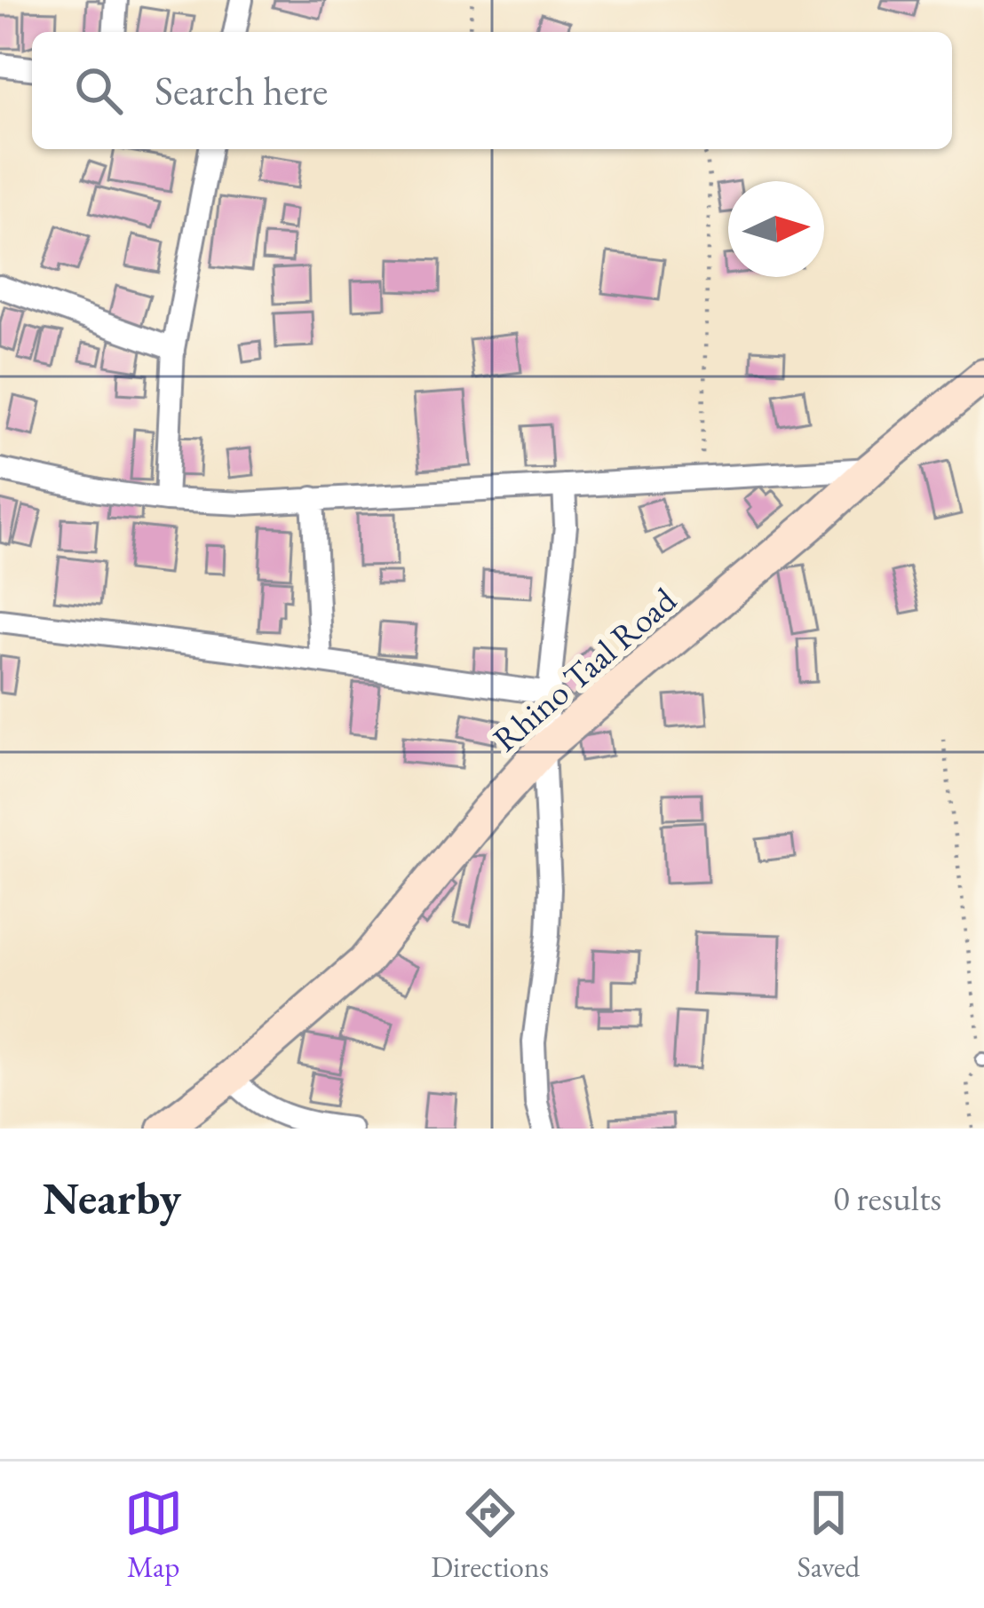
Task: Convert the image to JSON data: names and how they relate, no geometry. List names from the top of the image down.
{
  "streets": {
    "street": ["Rhino Taal Road"]
  },
  "north": "right",
  "page": {
    "search": "Search here",
    "heading": ["Nearby", "0 results"],
    "nav": ["Map", "Directions", "Saved"]
  }
}
